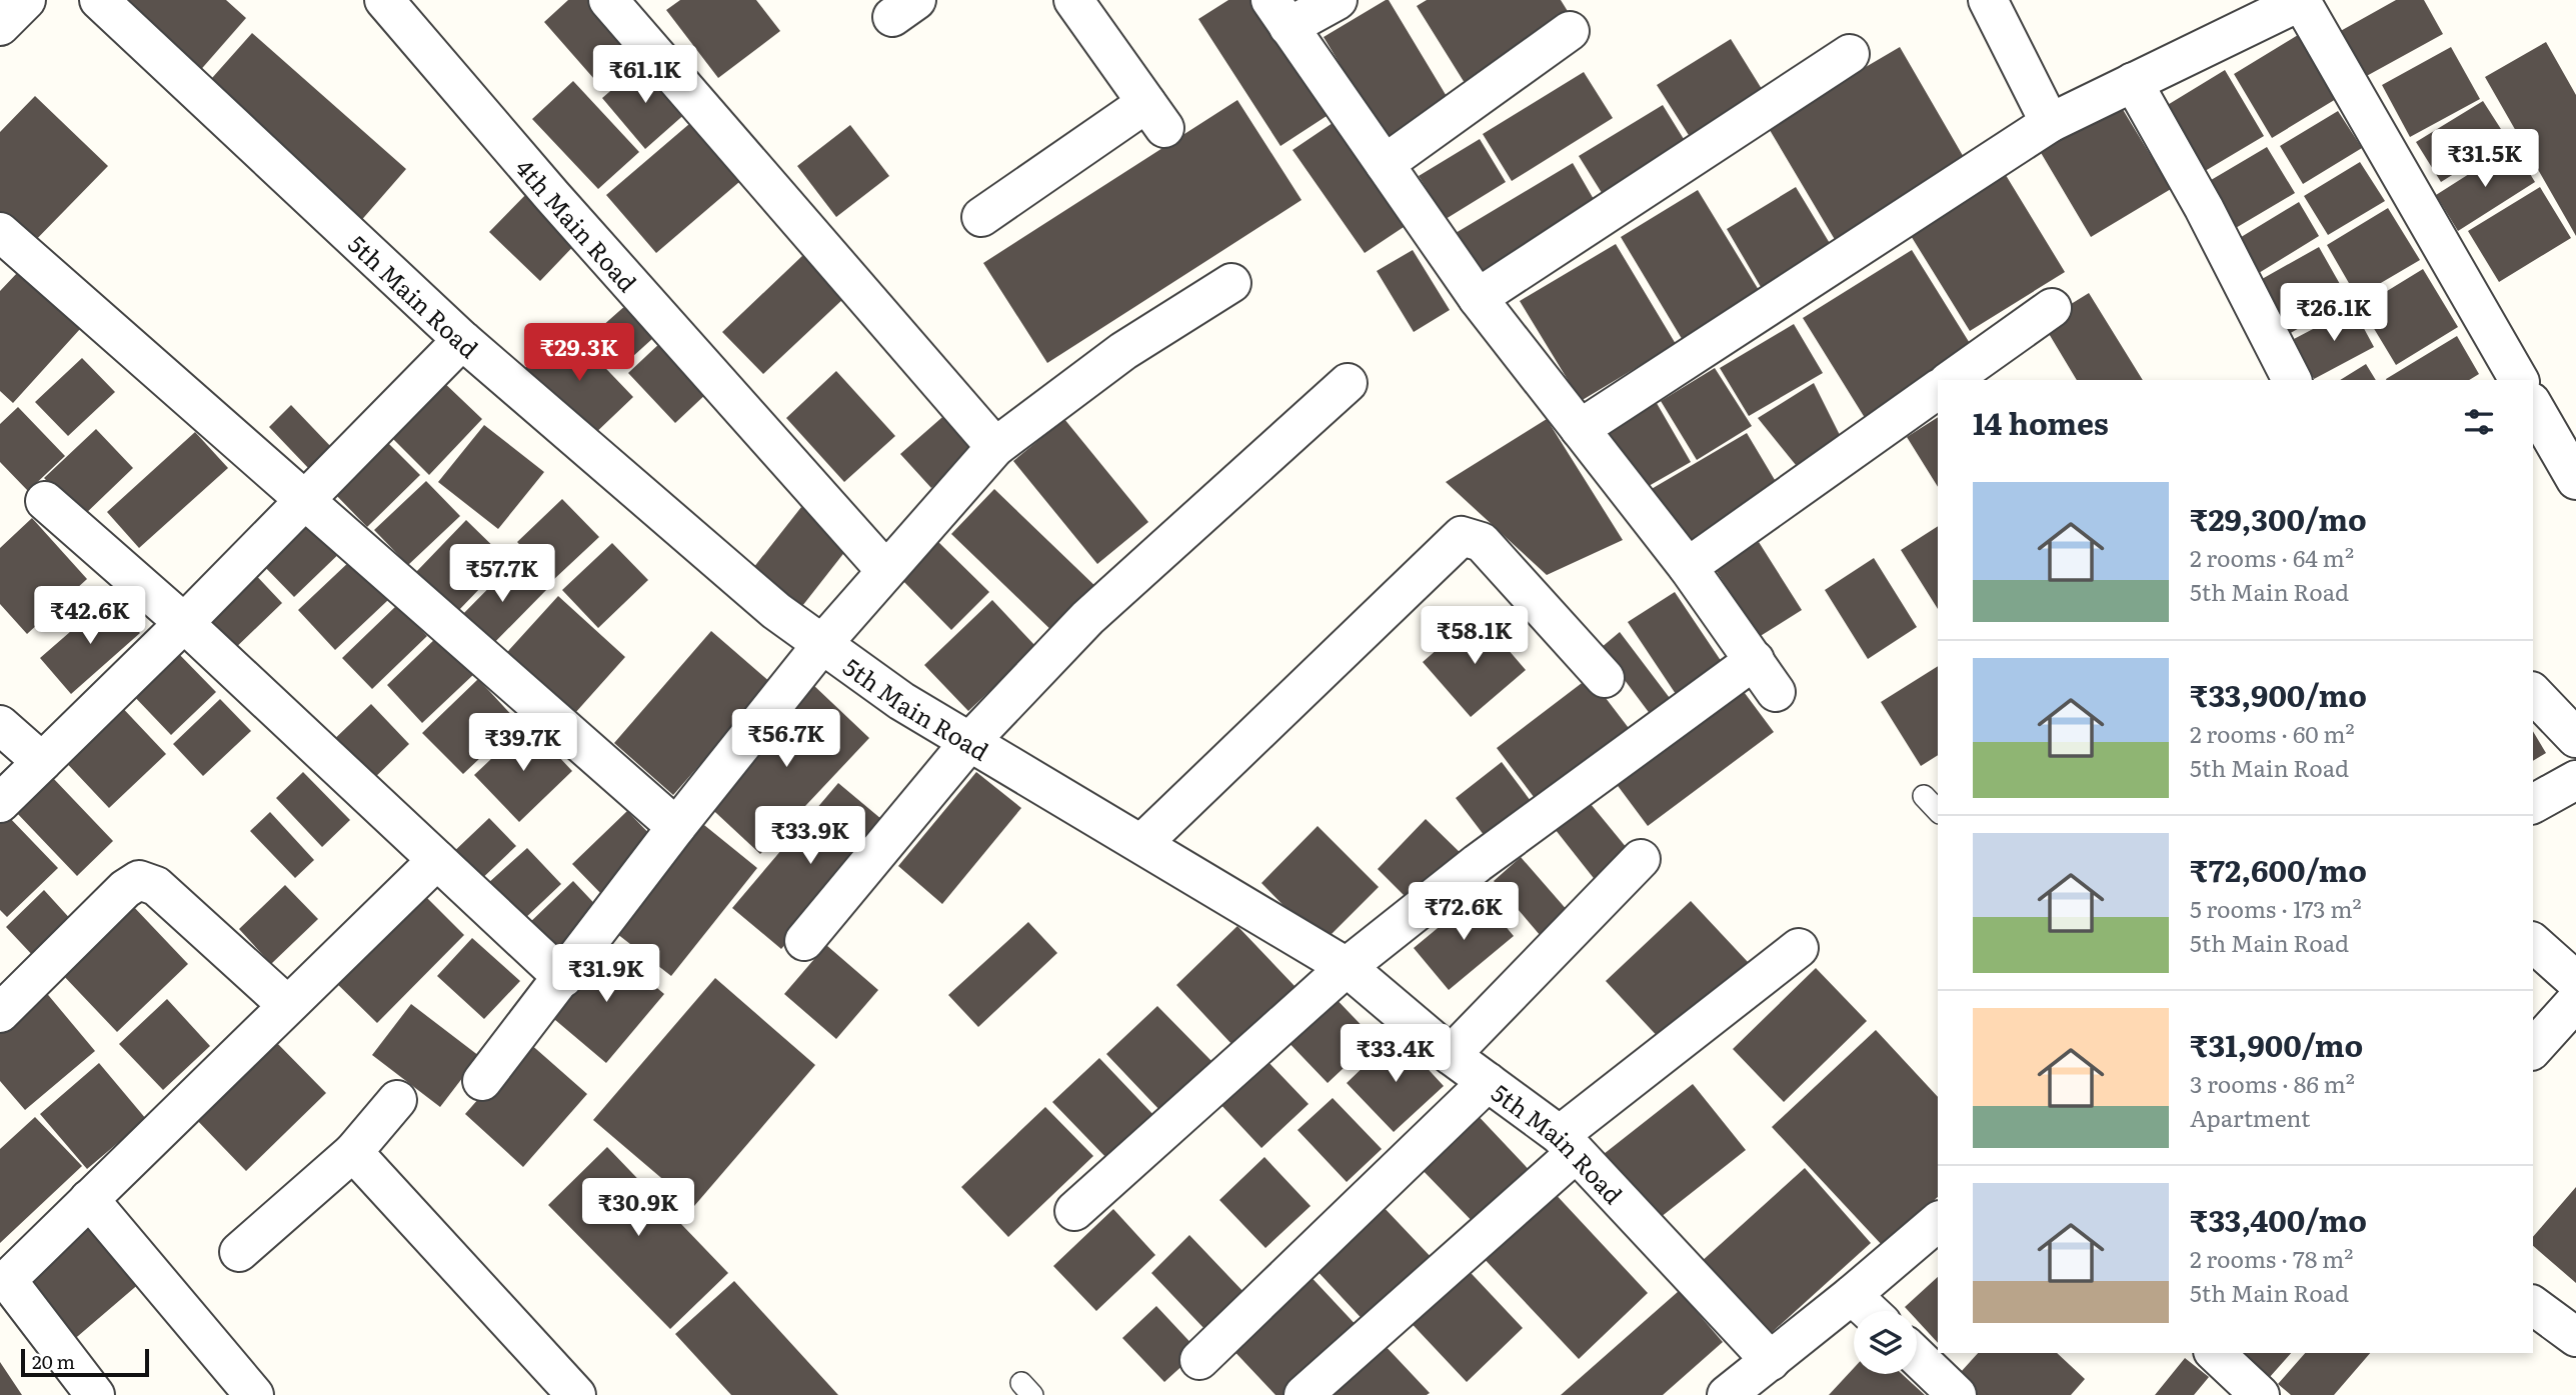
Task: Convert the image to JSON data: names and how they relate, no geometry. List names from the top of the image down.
{
  "streets": {
    "street": ["4th Main Road", "5th Main Road"]
  },
  "scale_bar": "20 m",
  "page": {
    "price": [
      "₹61.1K",
      "₹31.5K",
      "₹26.1K",
      "₹29.3K",
      "₹57.7K",
      "₹42.6K",
      "₹58.1K",
      "₹56.7K",
      "₹39.7K",
      "₹33.9K",
      "₹72.6K",
      "₹31.9K",
      "₹33.4K",
      "₹30.9K"
    ],
    "heading": "14 homes",
    "list": [
      {
        "name": "₹29,300/mo",
        "note": "2 rooms · 64 m² · 5th Main Road"
      },
      {
        "name": "₹33,900/mo",
        "note": "2 rooms · 60 m² · 5th Main Road"
      },
      {
        "name": "₹72,600/mo",
        "note": "5 rooms · 173 m² · 5th Main Road"
      },
      {
        "name": "₹31,900/mo",
        "note": "3 rooms · 86 m² · Apartment"
      },
      {
        "name": "₹33,400/mo",
        "note": "2 rooms · 78 m² · 5th Main Road"
      }
    ],
    "scale": "20 m"
  }
}
